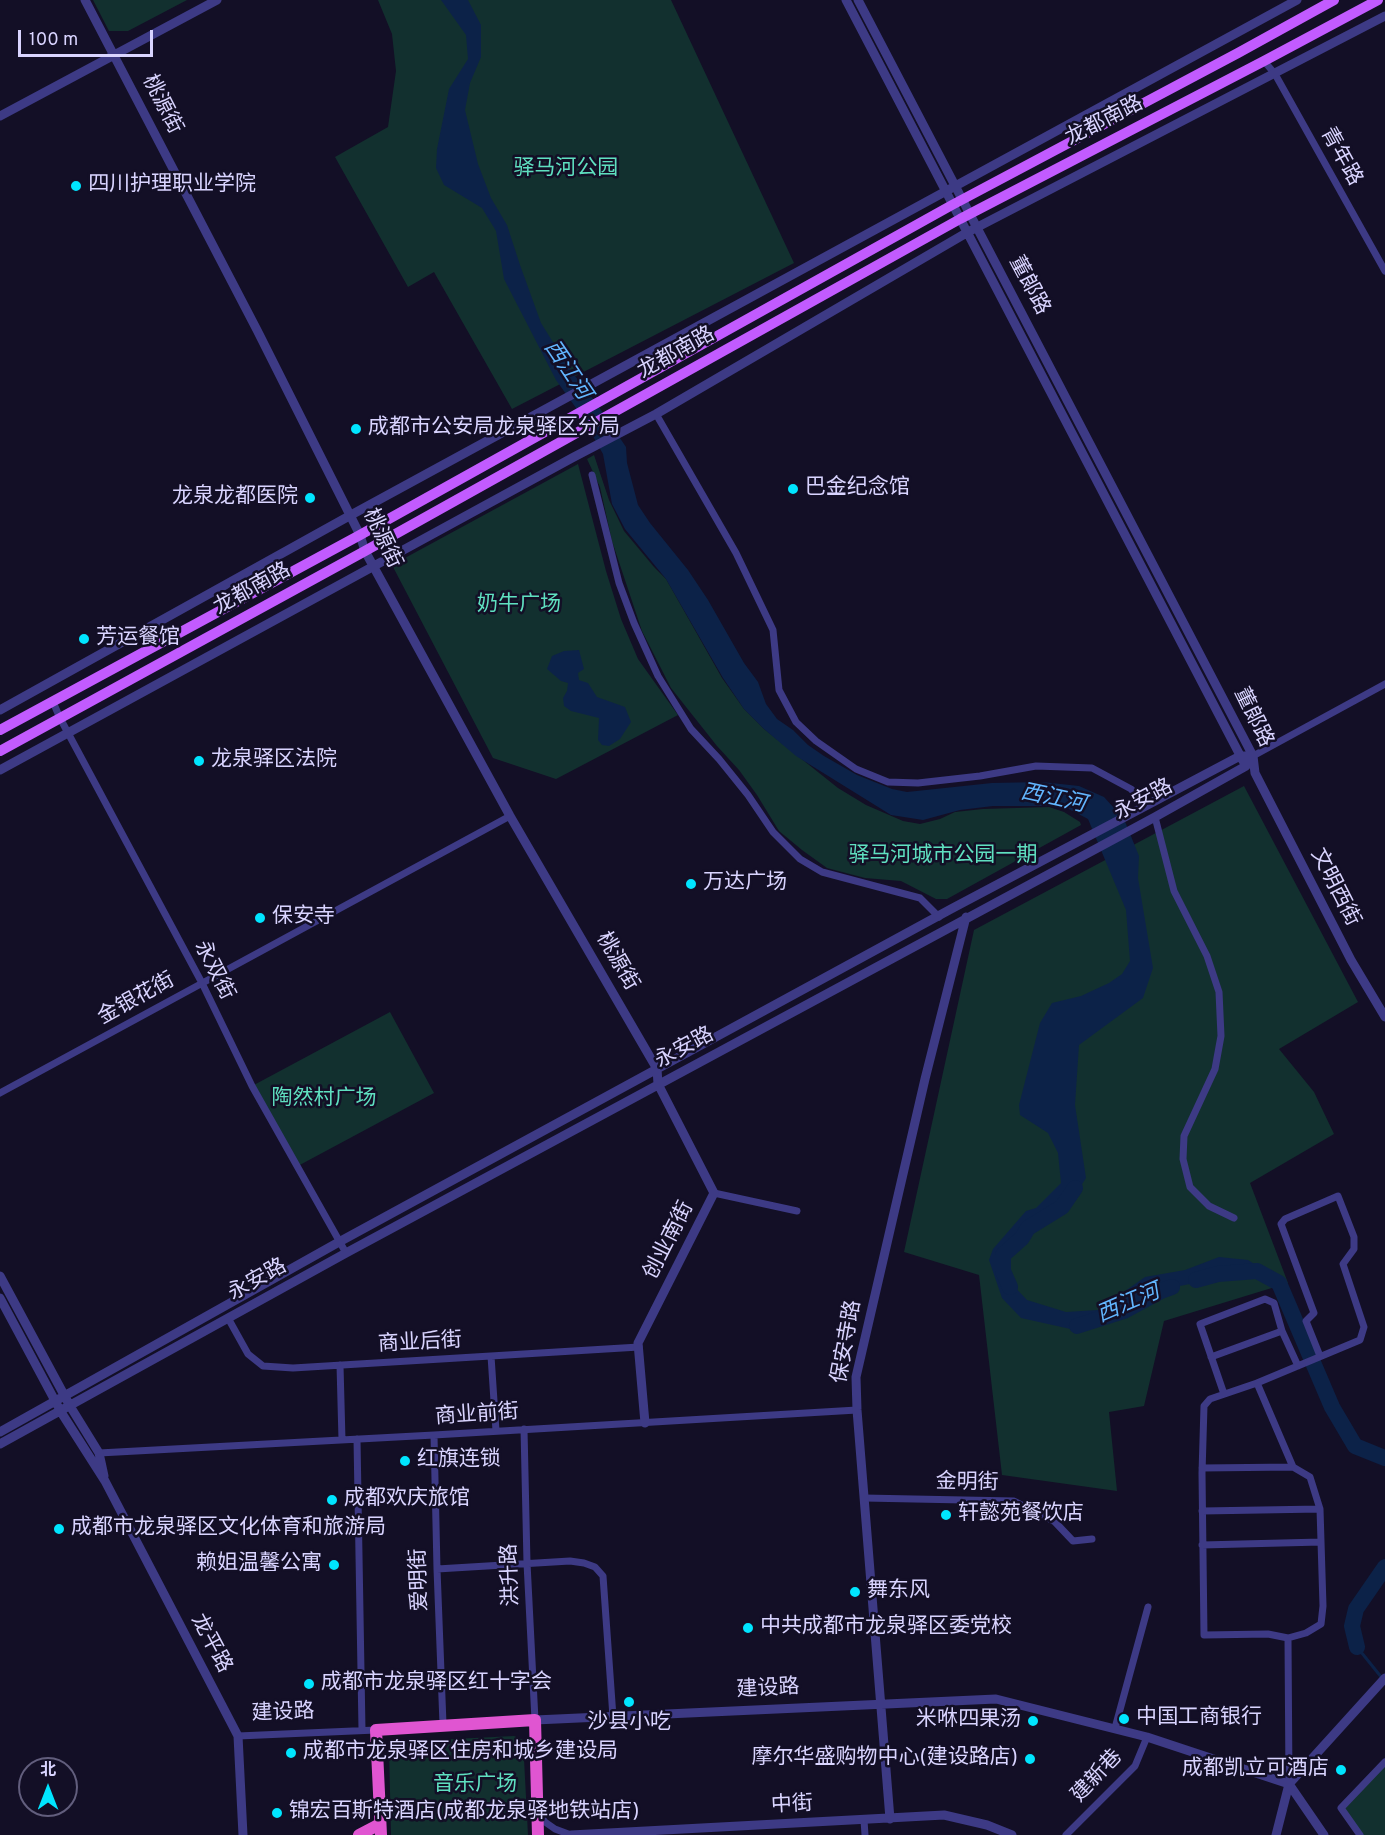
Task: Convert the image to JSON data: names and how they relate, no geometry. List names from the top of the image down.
{
  "streets": {
    "highway": ["建设路"],
    "main road": ["龙都南路"],
    "street": [
      "桃源街",
      "青年路",
      "董郞路",
      "永安路",
      "文明西街",
      "永双街",
      "金银花街",
      "创业南街",
      "保安寺路",
      "商业后街",
      "商业前街",
      "金明街",
      "洪升路",
      "爱明街",
      "龙平路",
      "建新巷",
      "中街"
    ]
  },
  "crossings": [
    ["桃源街", "龙都南路"],
    ["桃源街", "永安路"],
    ["桃源街", "金银花街"],
    ["桃源街", "创业南街"],
    ["龙都南路", "青年路"],
    ["龙都南路", "董郞路"],
    ["龙都南路", "永双街"],
    ["董郞路", "永安路"],
    ["董郞路", "文明西街"],
    ["永安路", "永双街"],
    ["永安路", "创业南街"],
    ["永安路", "保安寺路"],
    ["永安路", "商业后街"],
    ["永安路", "龙平路"],
    ["永双街", "金银花街"],
    ["创业南街", "商业后街"],
    ["创业南街", "商业前街"],
    ["保安寺路", "商业前街"],
    ["保安寺路", "金明街"],
    ["保安寺路", "建设路"],
    ["保安寺路", "中街"],
    ["商业前街", "洪升路"],
    ["商业前街", "爱明街"],
    ["商业前街", "龙平路"],
    ["洪升路", "建设路"],
    ["爱明街", "建设路"],
    ["龙平路", "建设路"],
    ["建设路", "建新巷"]
  ],
  "water": ["西江河"],
  "parks": [
    "驿马河公园",
    "奶牛广场",
    "驿马河城市公园一期",
    "陶然村广场",
    "音乐广场"
  ],
  "places": [
    "四川护理职业学院",
    "成都市公安局龙泉驿区分局",
    "巴金纪念馆",
    "龙泉龙都医院",
    "芳运餐馆",
    "龙泉驿区法院",
    "万达广场",
    "保安寺",
    "红旗连锁",
    "成都欢庆旅馆",
    "轩懿苑餐饮店",
    "成都市龙泉驿区文化体育和旅游局",
    "赖姐温馨公寓",
    "舞东风",
    "中共成都市龙泉驿区委党校",
    "成都市龙泉驿区红十字会",
    "沙县小吃",
    "中国工商银行",
    "米咻四果汤",
    "成都市龙泉驿区住房和城乡建设局",
    "摩尔华盛购物中心(建设路店)",
    "成都凯立可酒店",
    "锦宏百斯特酒店(成都龙泉驿地铁站店)"
  ],
  "scale_bar": "100 m",
  "north": "top"
}
